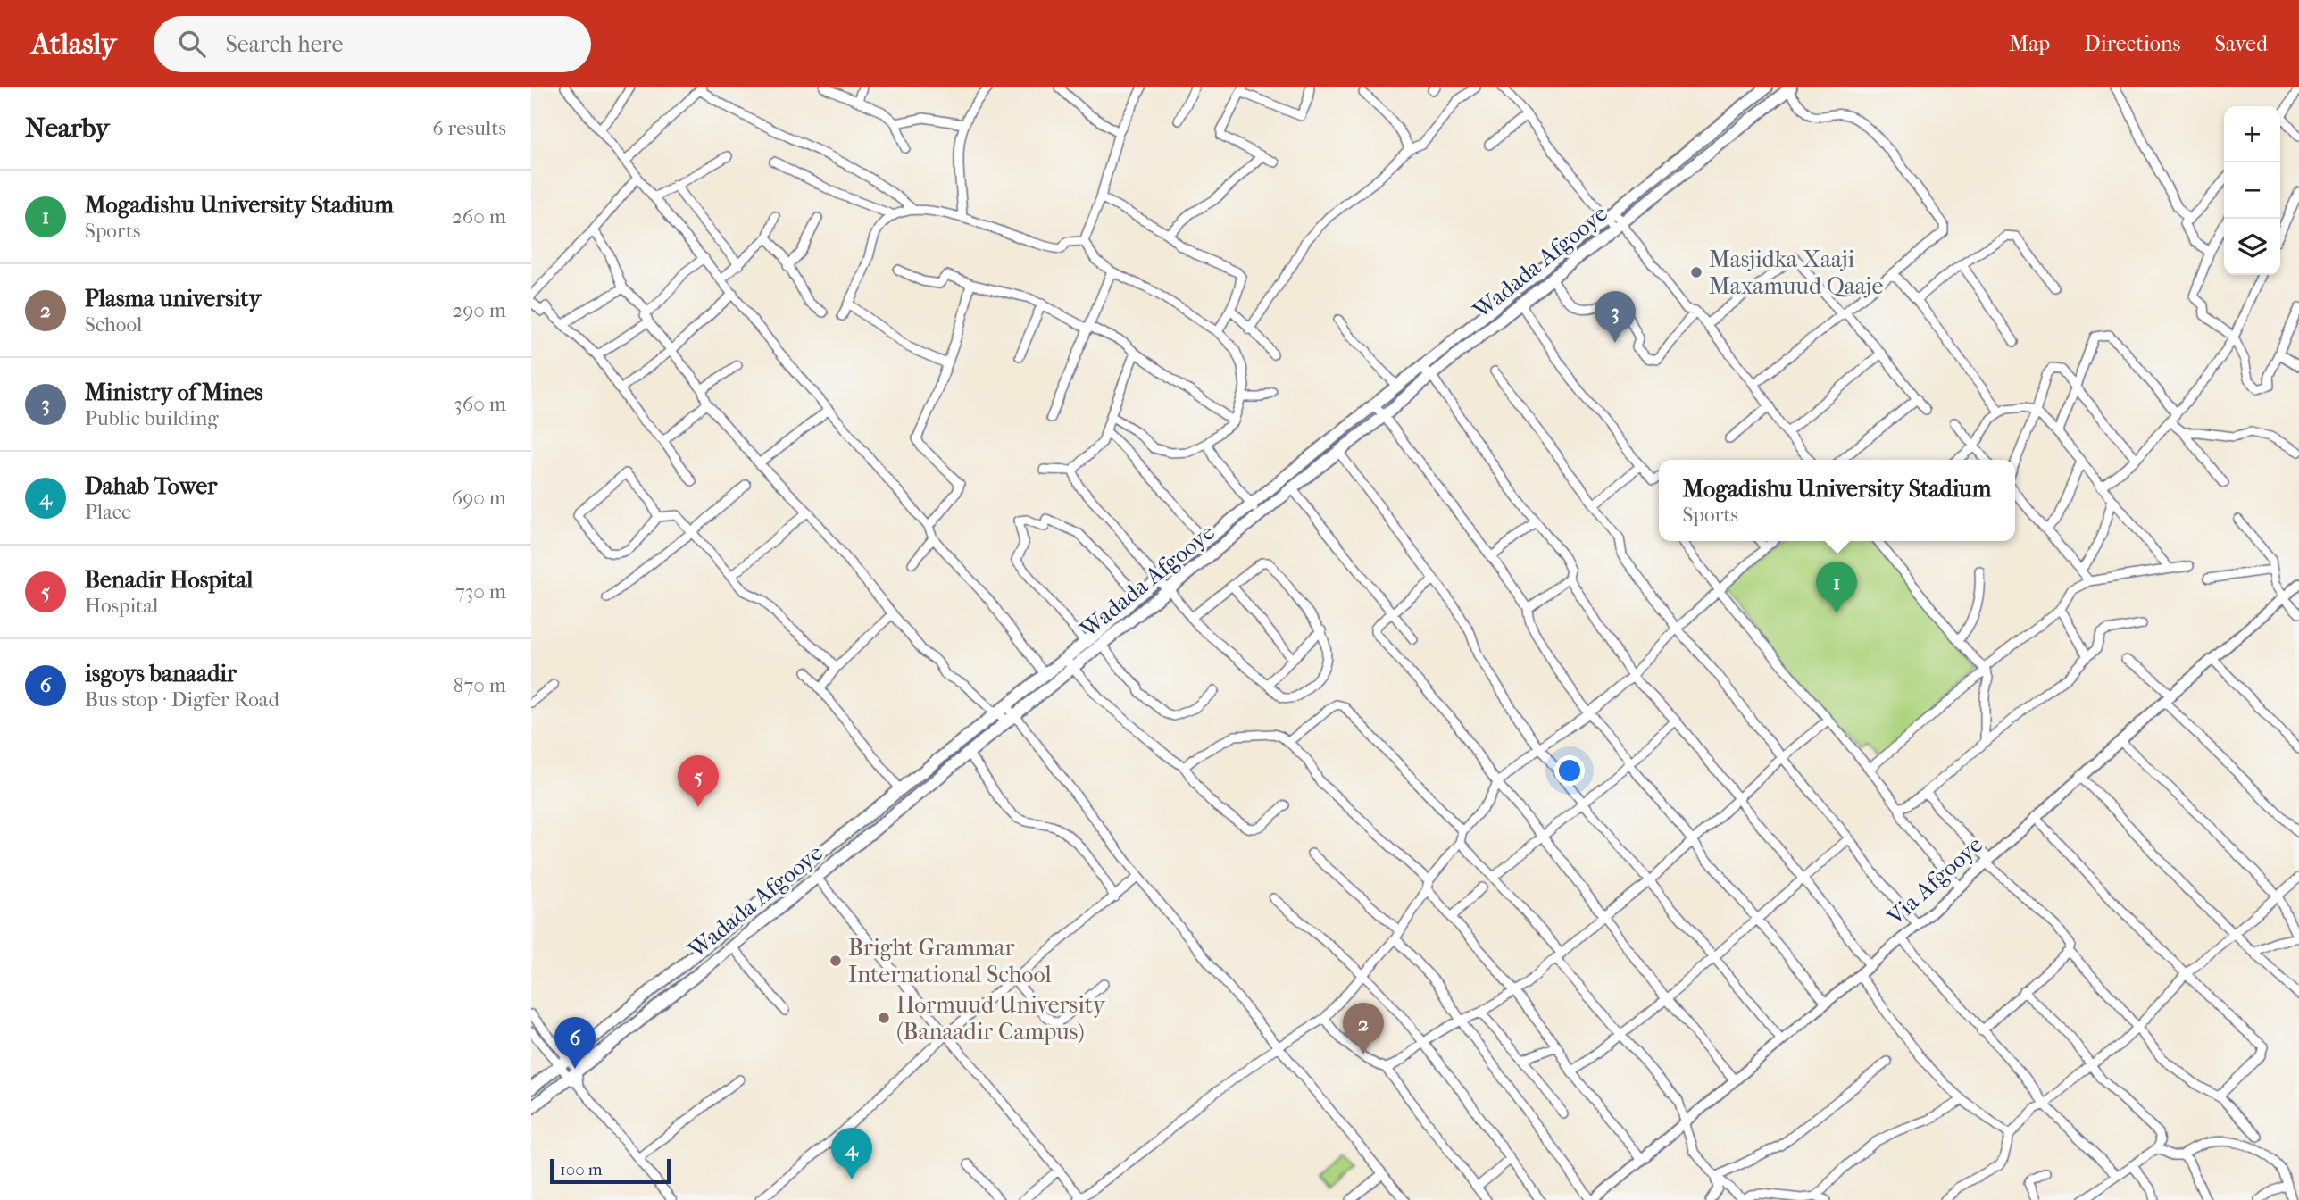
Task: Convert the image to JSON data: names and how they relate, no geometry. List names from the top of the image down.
{
  "streets": {
    "highway": ["Wadada Afgooye"],
    "main road": ["Via Afgooye"]
  },
  "places": ["Masjidka Xaaji Maxamuud Qaaje", "Bright Grammar International School", "Hormuud University (Banaadir Campus)"],
  "scale_bar": "100 m",
  "page": {
    "header": "Atlasly",
    "search": "Search here",
    "nav": ["Map", "Directions", "Saved"],
    "heading": ["Nearby", "6 results"],
    "map_buttons": ["+", "−"],
    "list": [
      {
        "mark": "1",
        "name": "Mogadishu University Stadium",
        "note": "Sports",
        "value": "260 m"
      },
      {
        "mark": "2",
        "name": "Plasma university",
        "note": "School",
        "value": "290 m"
      },
      {
        "mark": "3",
        "name": "Ministry of Mines",
        "note": "Public building",
        "value": "360 m"
      },
      {
        "mark": "4",
        "name": "Dahab Tower",
        "note": "Place",
        "value": "690 m"
      },
      {
        "mark": "5",
        "name": "Benadir Hospital",
        "note": "Hospital",
        "value": "730 m"
      },
      {
        "mark": "6",
        "name": "isgoys banaadir",
        "note": "Bus stop · Digfer Road",
        "value": "870 m"
      }
    ],
    "pins": [
      "3",
      "1",
      "5",
      "2",
      "6",
      "4"
    ],
    "popup": ["Mogadishu University Stadium", "Sports"],
    "scale": "100 m"
  }
}
